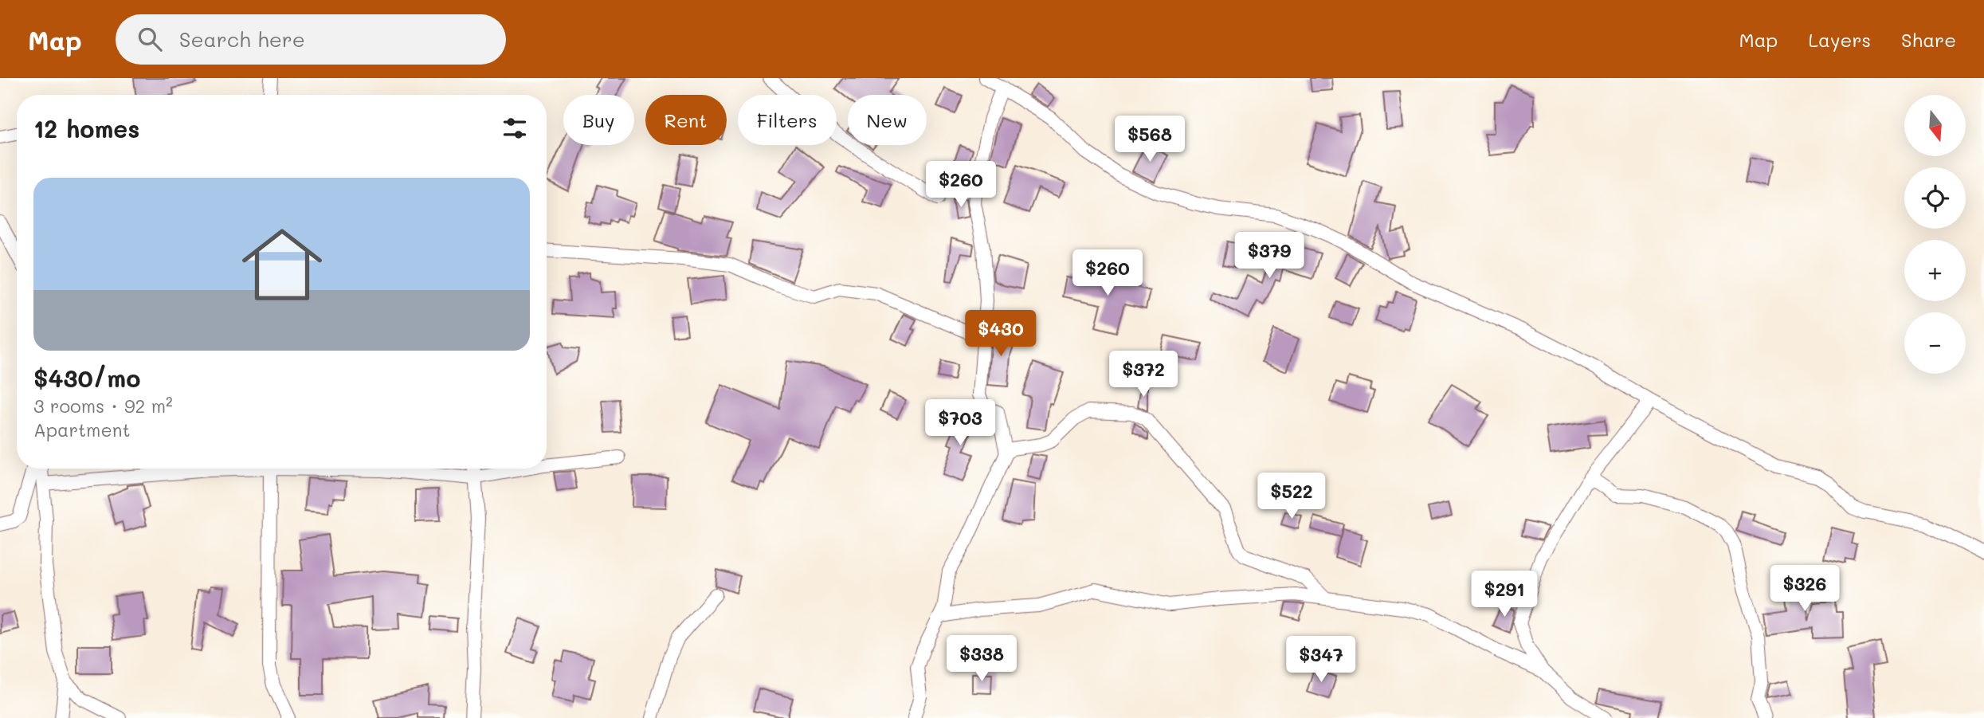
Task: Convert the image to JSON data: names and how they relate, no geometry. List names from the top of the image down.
{
  "north": "bottom",
  "page": {
    "header": "Map",
    "search": "Search here",
    "nav": ["Map", "Layers", "Share"],
    "map_buttons": ["+", "−"],
    "chip": [
      "Buy",
      "Rent",
      "Filters",
      "New"
    ],
    "heading": "12 homes",
    "price": [
      "$568",
      "$260",
      "$379",
      "$260",
      "$430",
      "$372",
      "$703",
      "$522",
      "$326",
      "$291",
      "$338",
      "$347"
    ],
    "list": [
      {
        "name": "$430/mo",
        "note": "3 rooms · 92 m² · Apartment"
      }
    ]
  }
}
